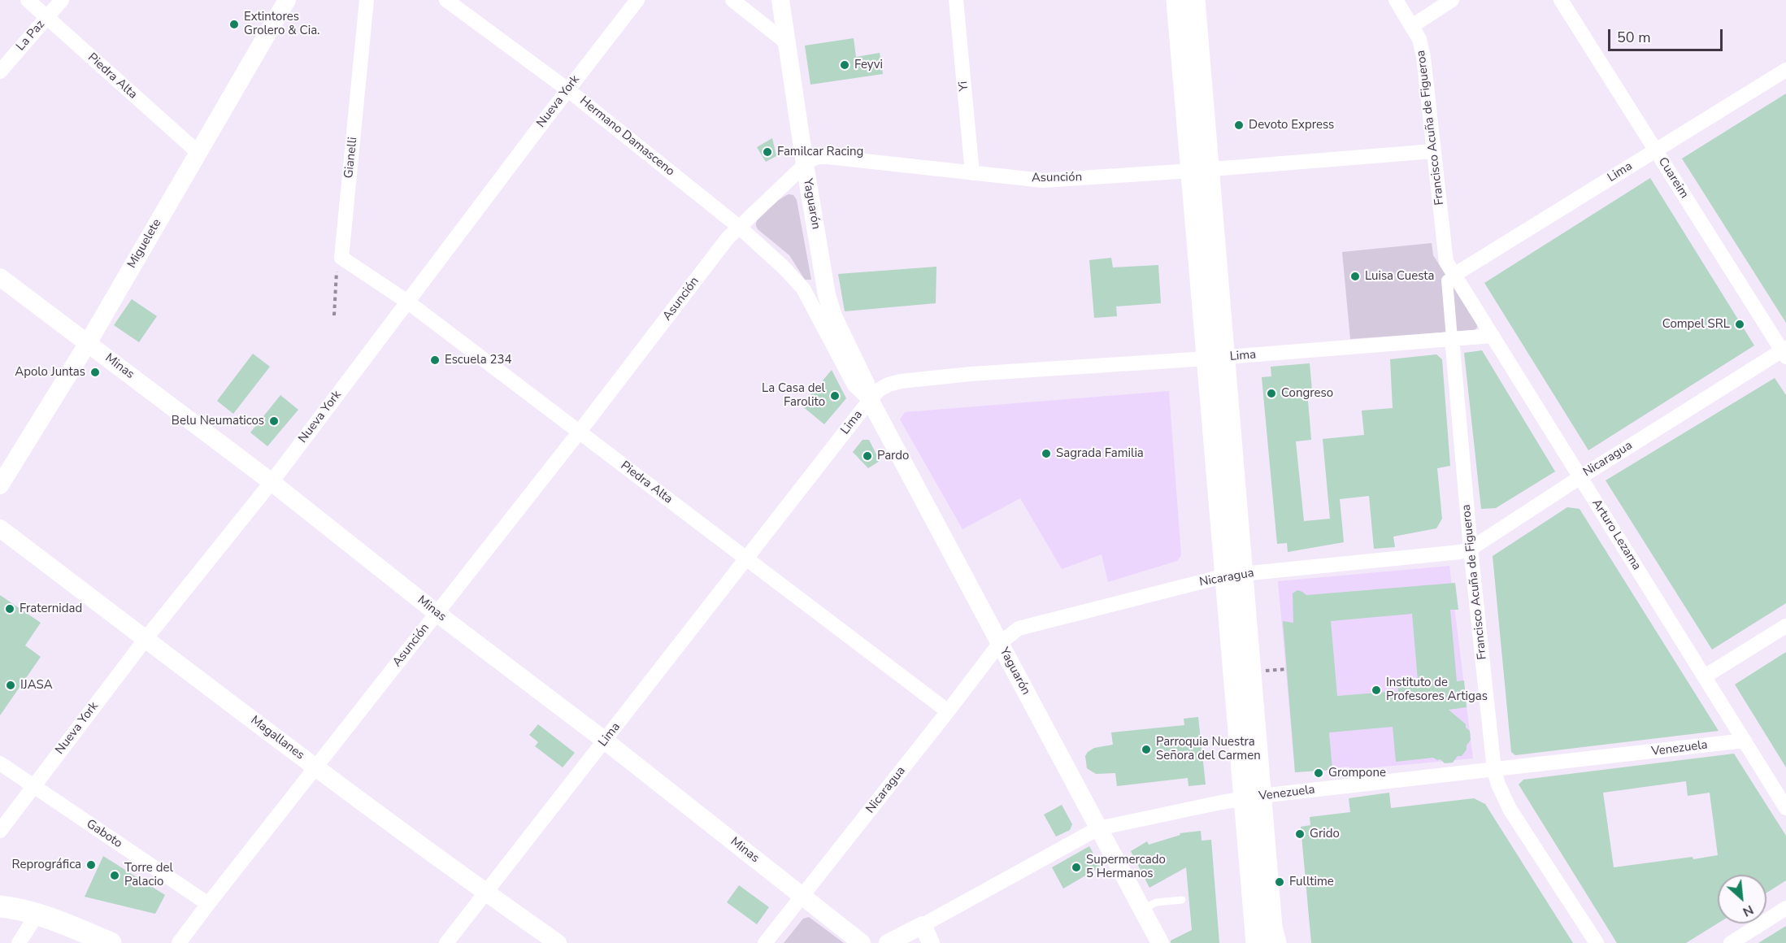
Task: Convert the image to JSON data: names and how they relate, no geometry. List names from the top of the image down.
{
  "streets": {
    "street": [
      "La Paz",
      "Piedra Alta",
      "Yi",
      "Nueva York",
      "Francisco Acuña de Figueroa",
      "Hermano Damasceno",
      "Gianelli",
      "Lima",
      "Asunción",
      "Cuareim",
      "Yaguarón",
      "Miguelete",
      "Minas",
      "Nicaragua",
      "Arturo Lezama",
      "Magallanes",
      "Venezuela",
      "Gaboto"
    ]
  },
  "crossings": [
    ["La Paz", "Piedra Alta"],
    ["Piedra Alta", "Nueva York"],
    ["Piedra Alta", "Gianelli"],
    ["Piedra Alta", "Lima"],
    ["Piedra Alta", "Asunción"],
    ["Piedra Alta", "Miguelete"],
    ["Piedra Alta", "Nicaragua"],
    ["Yi", "Asunción"],
    ["Nueva York", "Hermano Damasceno"],
    ["Nueva York", "Minas"],
    ["Nueva York", "Magallanes"],
    ["Nueva York", "Gaboto"],
    ["Francisco Acuña de Figueroa", "Lima"],
    ["Francisco Acuña de Figueroa", "Asunción"],
    ["Francisco Acuña de Figueroa", "Nicaragua"],
    ["Francisco Acuña de Figueroa", "Arturo Lezama"],
    ["Francisco Acuña de Figueroa", "Venezuela"],
    ["Hermano Damasceno", "Asunción"],
    ["Hermano Damasceno", "Yaguarón"],
    ["Lima", "Cuareim"],
    ["Lima", "Yaguarón"],
    ["Lima", "Minas"],
    ["Lima", "Arturo Lezama"],
    ["Lima", "Magallanes"],
    ["Asunción", "Yaguarón"],
    ["Asunción", "Minas"],
    ["Asunción", "Magallanes"],
    ["Asunción", "Gaboto"],
    ["Cuareim", "Nicaragua"],
    ["Yaguarón", "Nicaragua"],
    ["Yaguarón", "Venezuela"],
    ["Miguelete", "Minas"],
    ["Minas", "Nicaragua"],
    ["Nicaragua", "Arturo Lezama"],
    ["Arturo Lezama", "Venezuela"]
  ],
  "places": [
    "Extintores Grolero & Cia.",
    "Feyvi",
    "Devoto Express",
    "Familcar Racing",
    "Luisa Cuesta",
    "Compel SRL",
    "Escuela 234",
    "Apolo Juntas",
    "Congreso",
    "La Casa del Farolito",
    "Belu Neumaticos",
    "Sagrada Familia",
    "Pardo",
    "Fraternidad",
    "IJASA",
    "Instituto de Profesores Artigas",
    "Parroquia Nuestra Señora del Carmen",
    "Grompone",
    "Grido",
    "Reprográfica",
    "Supermercado 5 Hermanos",
    "Torre del Palacio",
    "Fulltime"
  ],
  "scale_bar": "50 m",
  "north": "bottom right"
}
